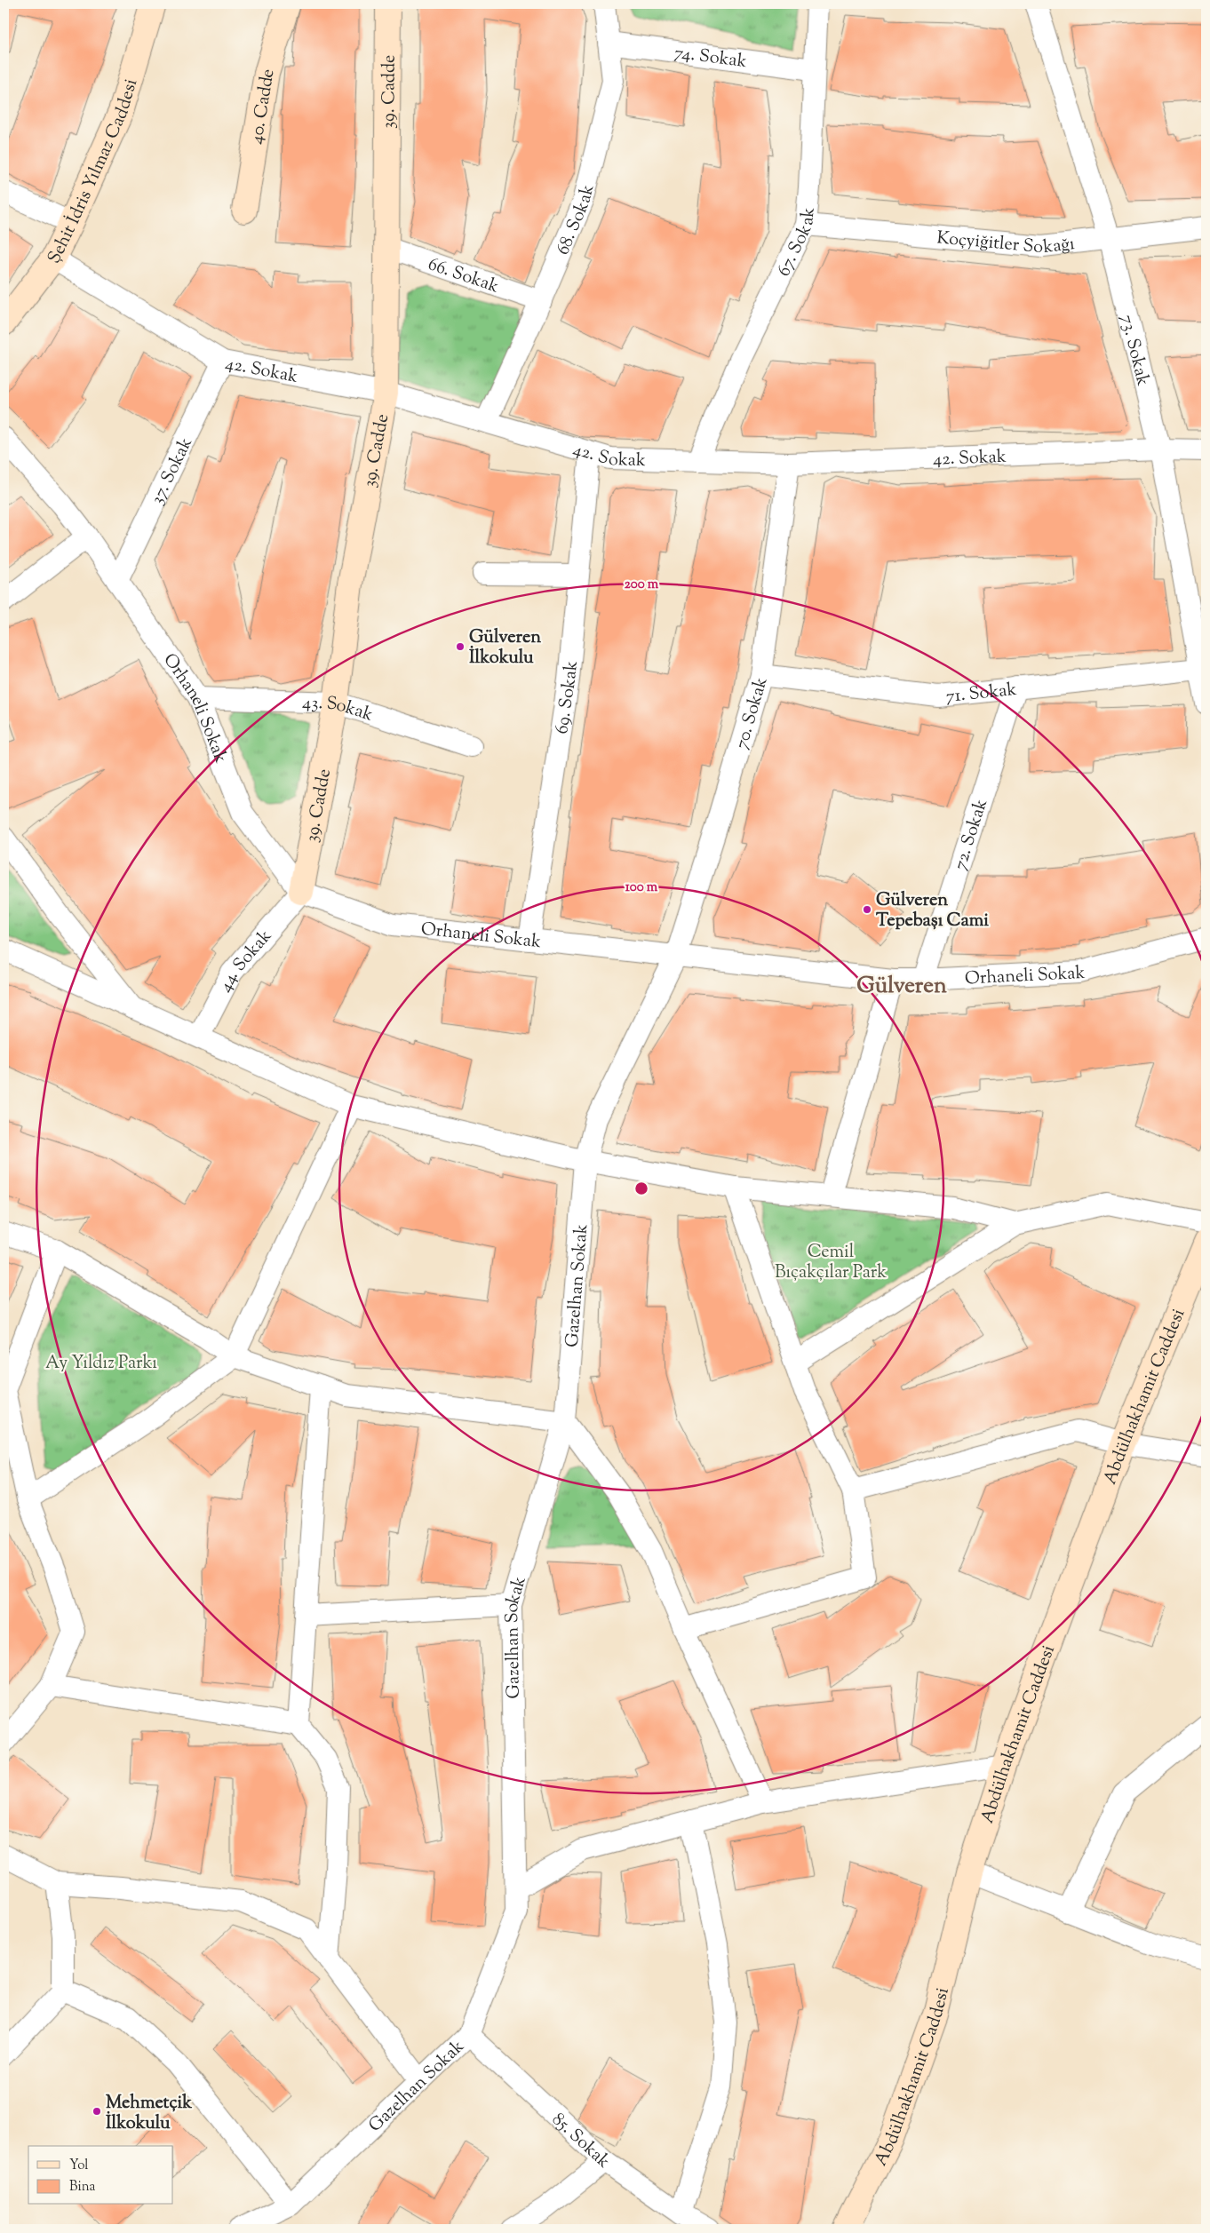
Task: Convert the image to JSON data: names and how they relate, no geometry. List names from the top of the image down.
{
  "streets": {
    "street": [
      "74. Sokak",
      "39. Cadde",
      "40. Cadde",
      "Şehit İdris Yılmaz Caddesi",
      "68. Sokak",
      "Koçyiğitler Sokağı",
      "67. Sokak",
      "66. Sokak",
      "73. Sokak",
      "42. Sokak",
      "37. Sokak",
      "71. Sokak",
      "69. Sokak",
      "Orhaneli Sokak",
      "43. Sokak",
      "70. Sokak",
      "72. Sokak",
      "44. Sokak",
      "Gazelhan Sokak",
      "Abdülhakhamit Caddesi",
      "85. Sokak"
    ]
  },
  "crossings": [
    ["74. Sokak", "68. Sokak"],
    ["74. Sokak", "67. Sokak"],
    ["39. Cadde", "66. Sokak"],
    ["39. Cadde", "42. Sokak"],
    ["39. Cadde", "Orhaneli Sokak"],
    ["39. Cadde", "43. Sokak"],
    ["39. Cadde", "44. Sokak"],
    ["Şehit İdris Yılmaz Caddesi", "42. Sokak"],
    ["68. Sokak", "66. Sokak"],
    ["68. Sokak", "42. Sokak"],
    ["Koçyiğitler Sokağı", "67. Sokak"],
    ["Koçyiğitler Sokağı", "73. Sokak"],
    ["67. Sokak", "42. Sokak"],
    ["73. Sokak", "42. Sokak"],
    ["73. Sokak", "71. Sokak"],
    ["42. Sokak", "37. Sokak"],
    ["42. Sokak", "69. Sokak"],
    ["42. Sokak", "70. Sokak"],
    ["37. Sokak", "Orhaneli Sokak"],
    ["71. Sokak", "70. Sokak"],
    ["71. Sokak", "72. Sokak"],
    ["69. Sokak", "Orhaneli Sokak"],
    ["Orhaneli Sokak", "43. Sokak"],
    ["Orhaneli Sokak", "70. Sokak"],
    ["Orhaneli Sokak", "72. Sokak"],
    ["Orhaneli Sokak", "44. Sokak"],
    ["Orhaneli Sokak", "Gazelhan Sokak"],
    ["70. Sokak", "Gazelhan Sokak"],
    ["Gazelhan Sokak", "85. Sokak"]
  ],
  "districts": ["Gülveren"],
  "parks": ["Cemil Bıçakçılar Park", "Ay Yıldız Parkı"],
  "places": ["Gülveren İlkokulu", "Gülveren Tepebaşı Cami", "Mehmetçik İlkokulu"],
  "legend": ["Yol", "Bina"],
  "rings": ["200 m", "100 m"]
}
